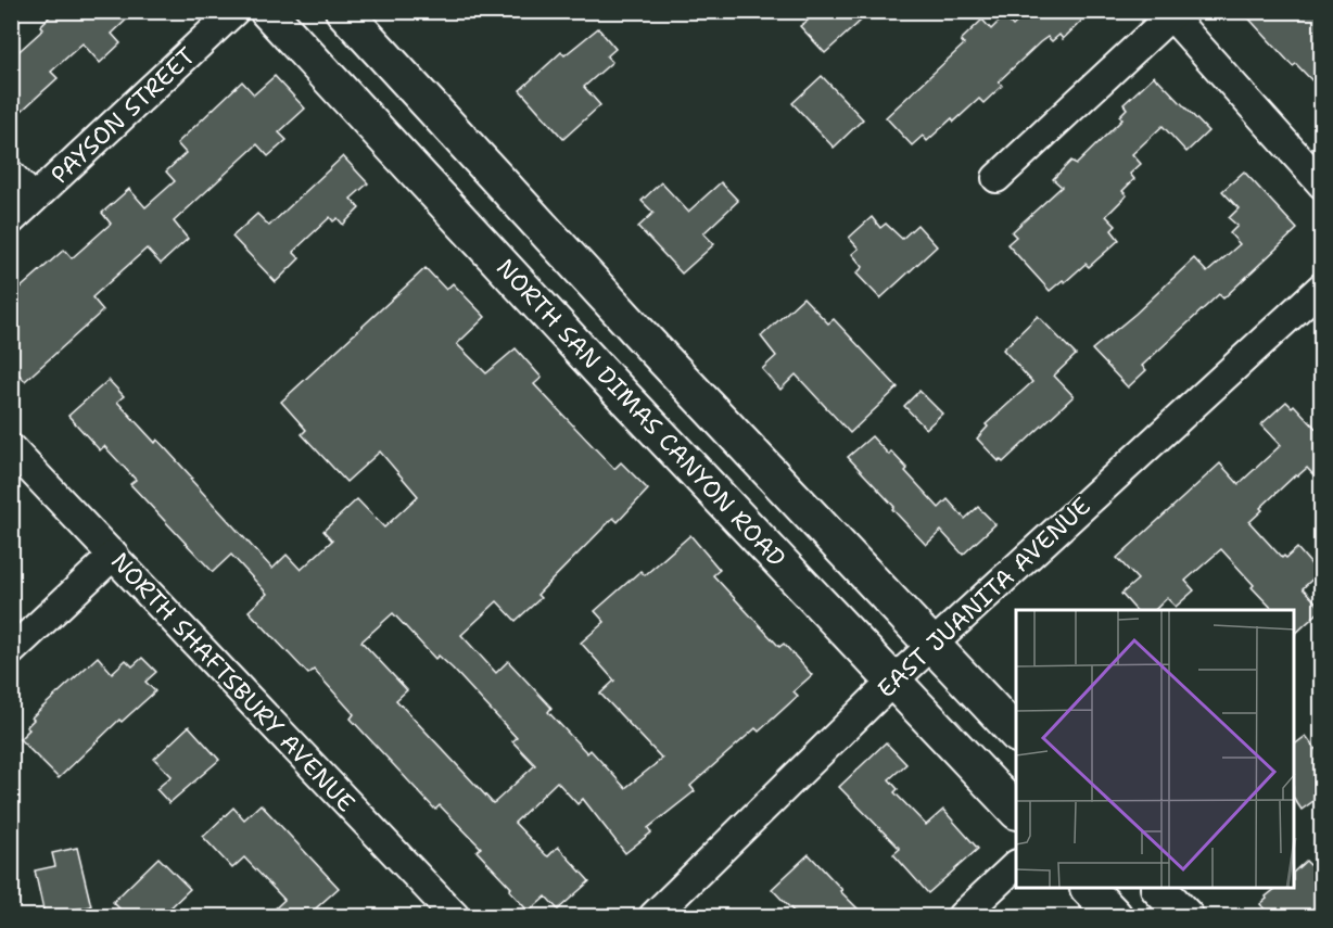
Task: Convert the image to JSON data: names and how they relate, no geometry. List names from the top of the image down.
{
  "streets": {
    "main road": ["NORTH SAN DIMAS CANYON ROAD"],
    "street": ["PAYSON STREET", "EAST JUANITA AVENUE", "NORTH SHAFTSBURY AVENUE"]
  },
  "crossings": [
    ["NORTH SAN DIMAS CANYON ROAD", "EAST JUANITA AVENUE"]
  ]
}
